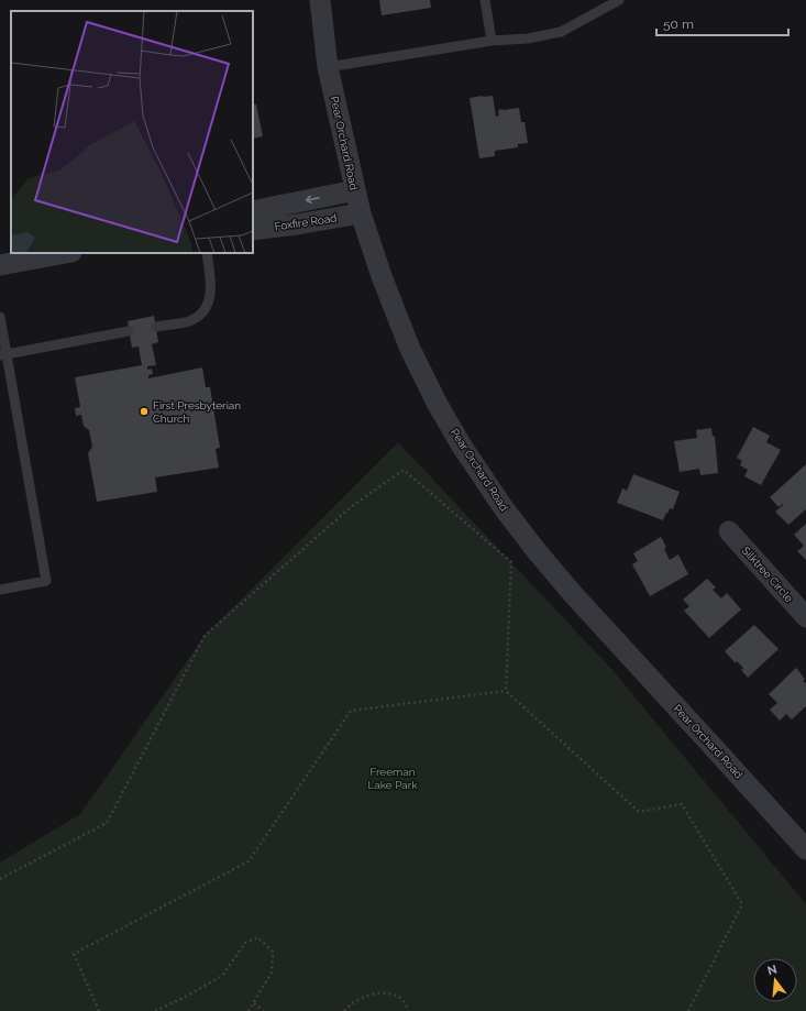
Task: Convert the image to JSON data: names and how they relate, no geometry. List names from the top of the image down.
{
  "streets": {
    "street": ["Pear Orchard Road", "Foxfire Road", "Silktree Circle"]
  },
  "crossings": [
    ["Pear Orchard Road", "Foxfire Road"]
  ],
  "parks": ["Freeman Lake Park"],
  "places": ["First Presbyterian Church"],
  "scale_bar": "50 m",
  "north": "top"
}
